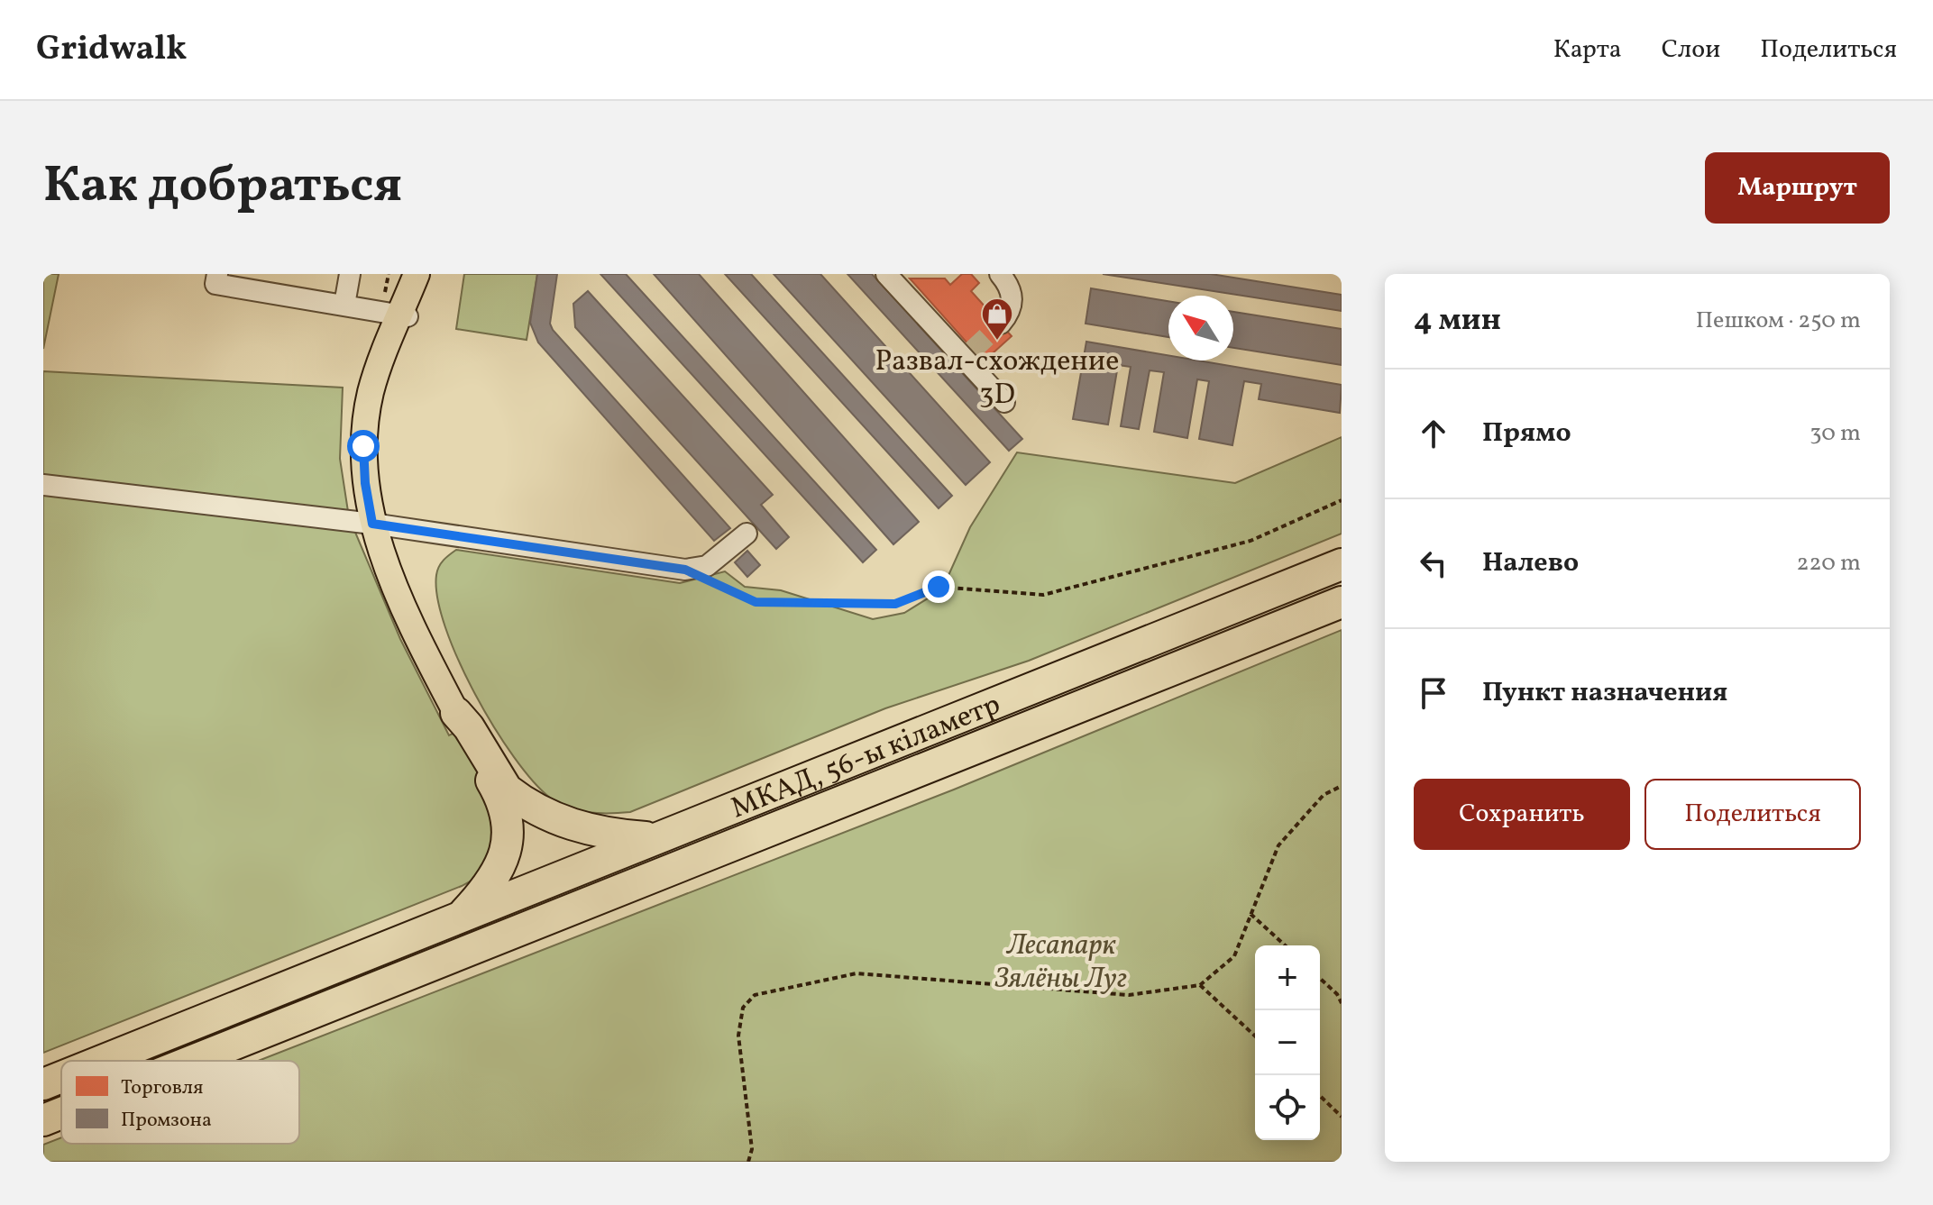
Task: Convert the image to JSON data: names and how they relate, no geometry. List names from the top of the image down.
{
  "streets": {
    "highway": ["МКАД, 56-ы кіламетр"]
  },
  "parks": ["Лесапарк Зялёны Луг"],
  "places": {
    "shop": ["Развал-схождение 3D"]
  },
  "legend": ["Торговля", "Промзона"],
  "north": "top left",
  "page": {
    "header": "Gridwalk",
    "nav": ["Карта", "Слои", "Поделиться"],
    "title": "Как добраться",
    "buttons": [
      "Маршрут",
      ["Сохранить", "Поделиться"]
    ],
    "heading": ["4 мин", "Пешком · 250 m"],
    "list": [
      ["Прямо", "30 m"],
      ["Налево", "220 m"],
      "Пункт назначения"
    ],
    "map_buttons": ["+", "−"]
  }
}
